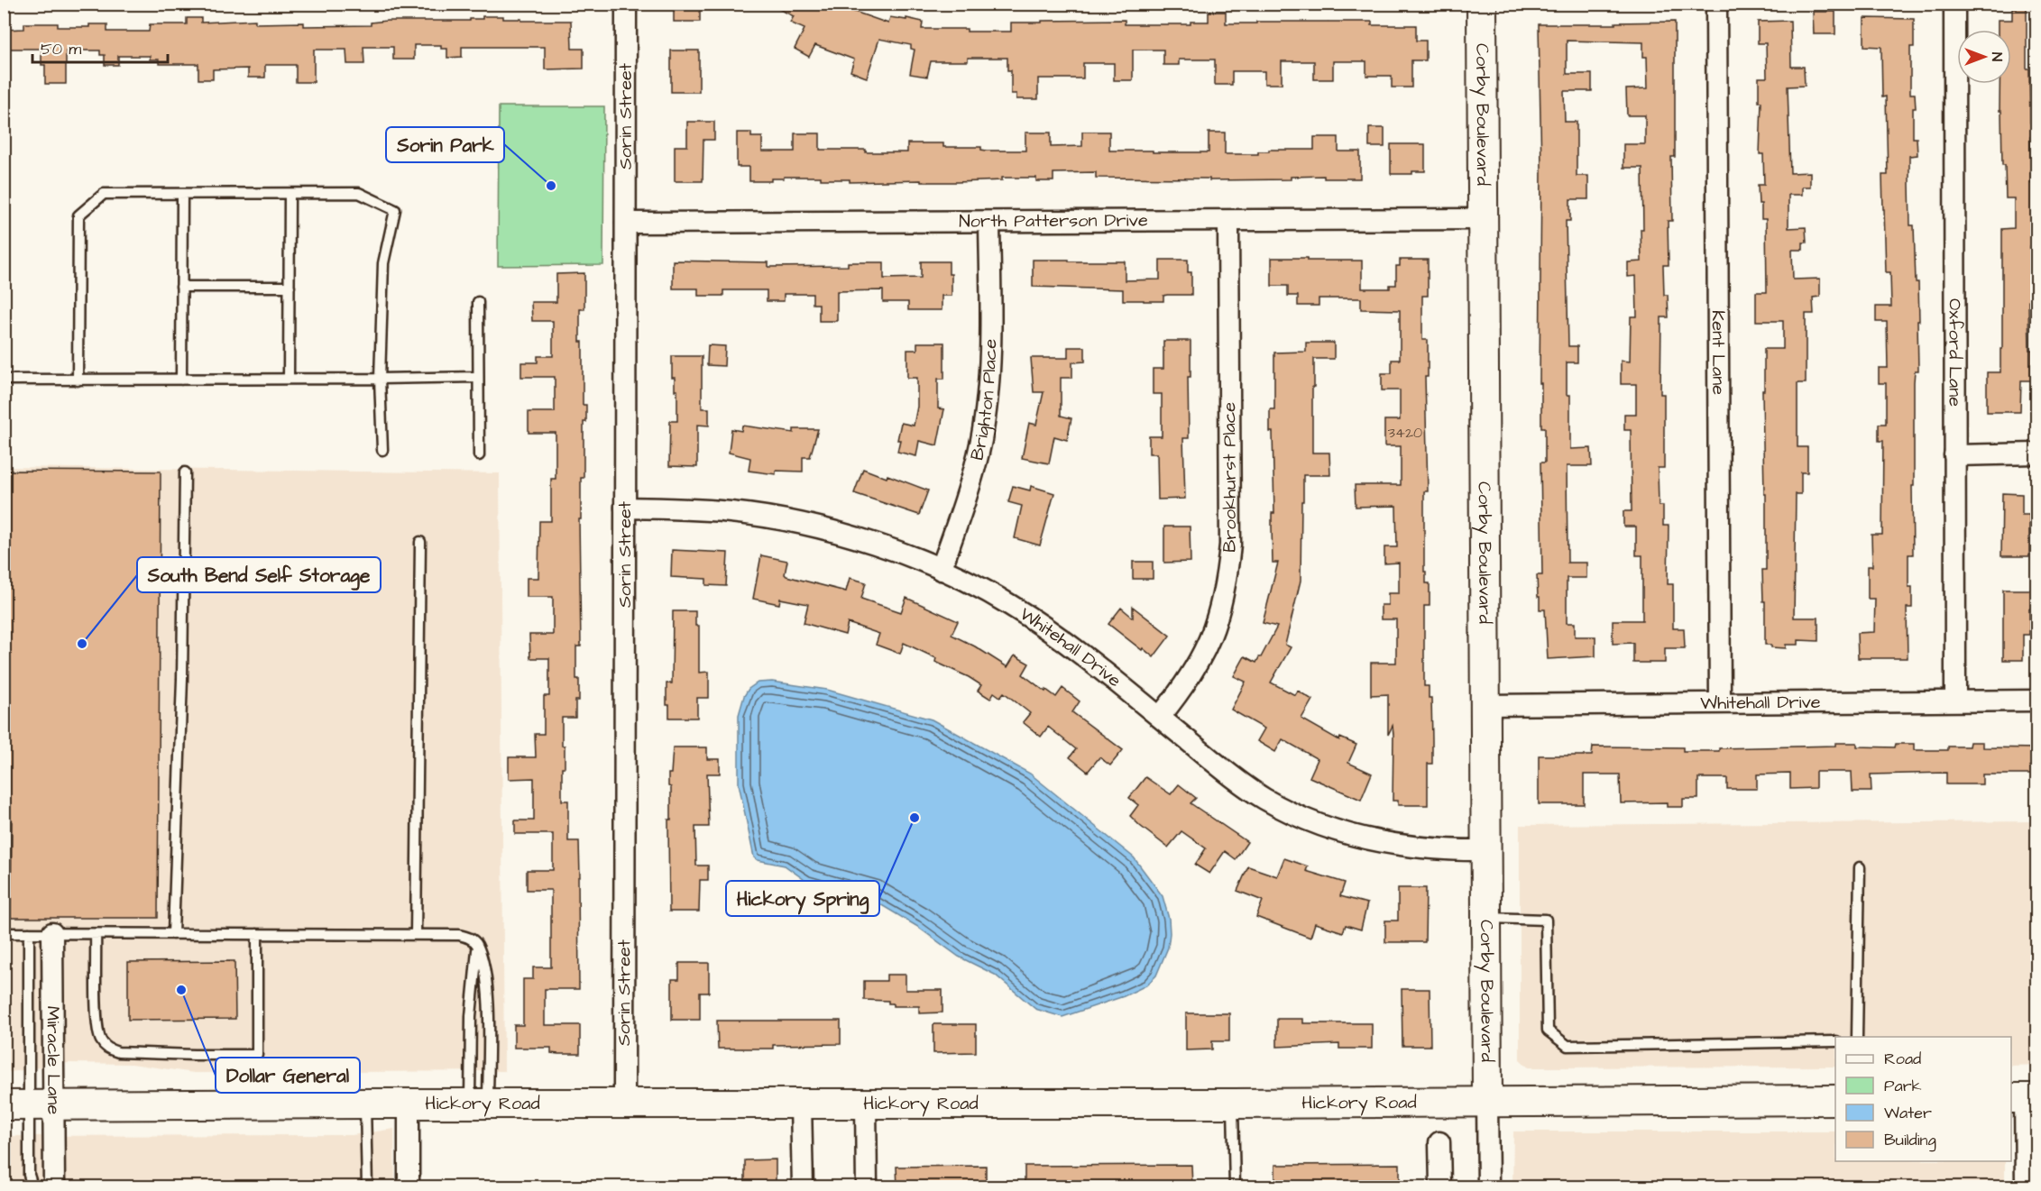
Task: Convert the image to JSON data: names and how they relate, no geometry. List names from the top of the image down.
{
  "streets": {
    "street": [
      "Corby Boulevard",
      "Sorin Street",
      "North Patterson Drive",
      "Oxford Lane",
      "Kent Lane",
      "Brighton Place",
      "Brookhurst Place",
      "Whitehall Drive",
      "Miracle Lane",
      "Hickory Road"
    ]
  },
  "crossings": [
    ["Corby Boulevard", "North Patterson Drive"],
    ["Corby Boulevard", "Whitehall Drive"],
    ["Corby Boulevard", "Hickory Road"],
    ["Sorin Street", "North Patterson Drive"],
    ["Sorin Street", "Whitehall Drive"],
    ["Sorin Street", "Hickory Road"],
    ["North Patterson Drive", "Brighton Place"],
    ["North Patterson Drive", "Brookhurst Place"],
    ["Oxford Lane", "Whitehall Drive"],
    ["Kent Lane", "Whitehall Drive"],
    ["Brighton Place", "Whitehall Drive"],
    ["Brookhurst Place", "Whitehall Drive"],
    ["Miracle Lane", "Hickory Road"]
  ],
  "places": [
    "Sorin Park",
    "South Bend Self Storage",
    "Hickory Spring",
    "Dollar General"
  ],
  "house_numbers": ["3420"],
  "legend": [
    "Road",
    "Park",
    "Water",
    "Building"
  ],
  "scale_bar": "50 m",
  "north": "right"
}
